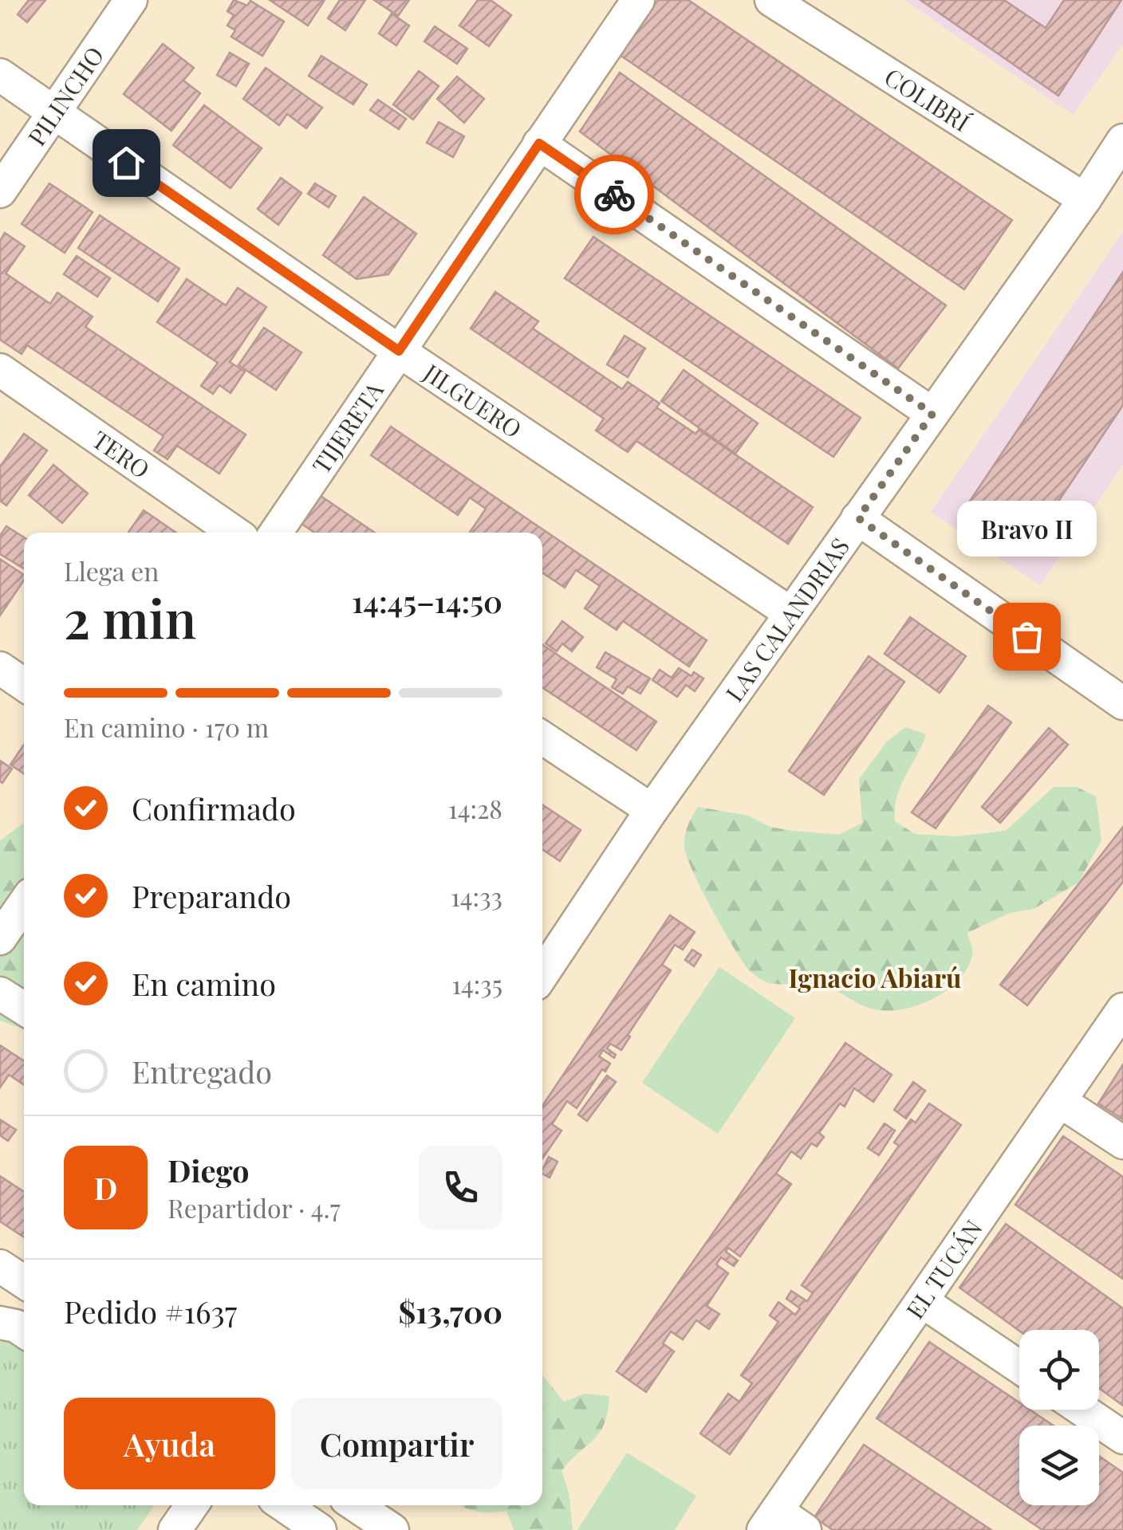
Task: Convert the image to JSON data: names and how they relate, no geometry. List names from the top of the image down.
{
  "streets": {
    "street": [
      "PILINCHO",
      "COLIBRÍ",
      "JILGUERO",
      "TIJERETA",
      "TERO",
      "LAS CALANDRIAS",
      "EL TUCÁN"
    ]
  },
  "crossings": [
    ["PILINCHO", "JILGUERO"],
    ["COLIBRÍ", "LAS CALANDRIAS"],
    ["JILGUERO", "TIJERETA"],
    ["JILGUERO", "LAS CALANDRIAS"]
  ],
  "districts": ["Ignacio Abiarú"],
  "places": ["Bravo II"],
  "page": {
    "bubble": "Bravo II",
    "heading": ["2 min", "Llega en", "14:45–14:50"],
    "panel": [
      "Diego",
      "Repartidor · 4.7",
      "Pedido #1637",
      "$13,700"
    ],
    "bar": "En camino · 170 m",
    "list": [
      ["Confirmado", "14:28"],
      ["Preparando", "14:33"],
      ["En camino", "14:35"],
      "Entregado"
    ],
    "round": "D",
    "buttons": ["Ayuda", "Compartir"]
  }
}
